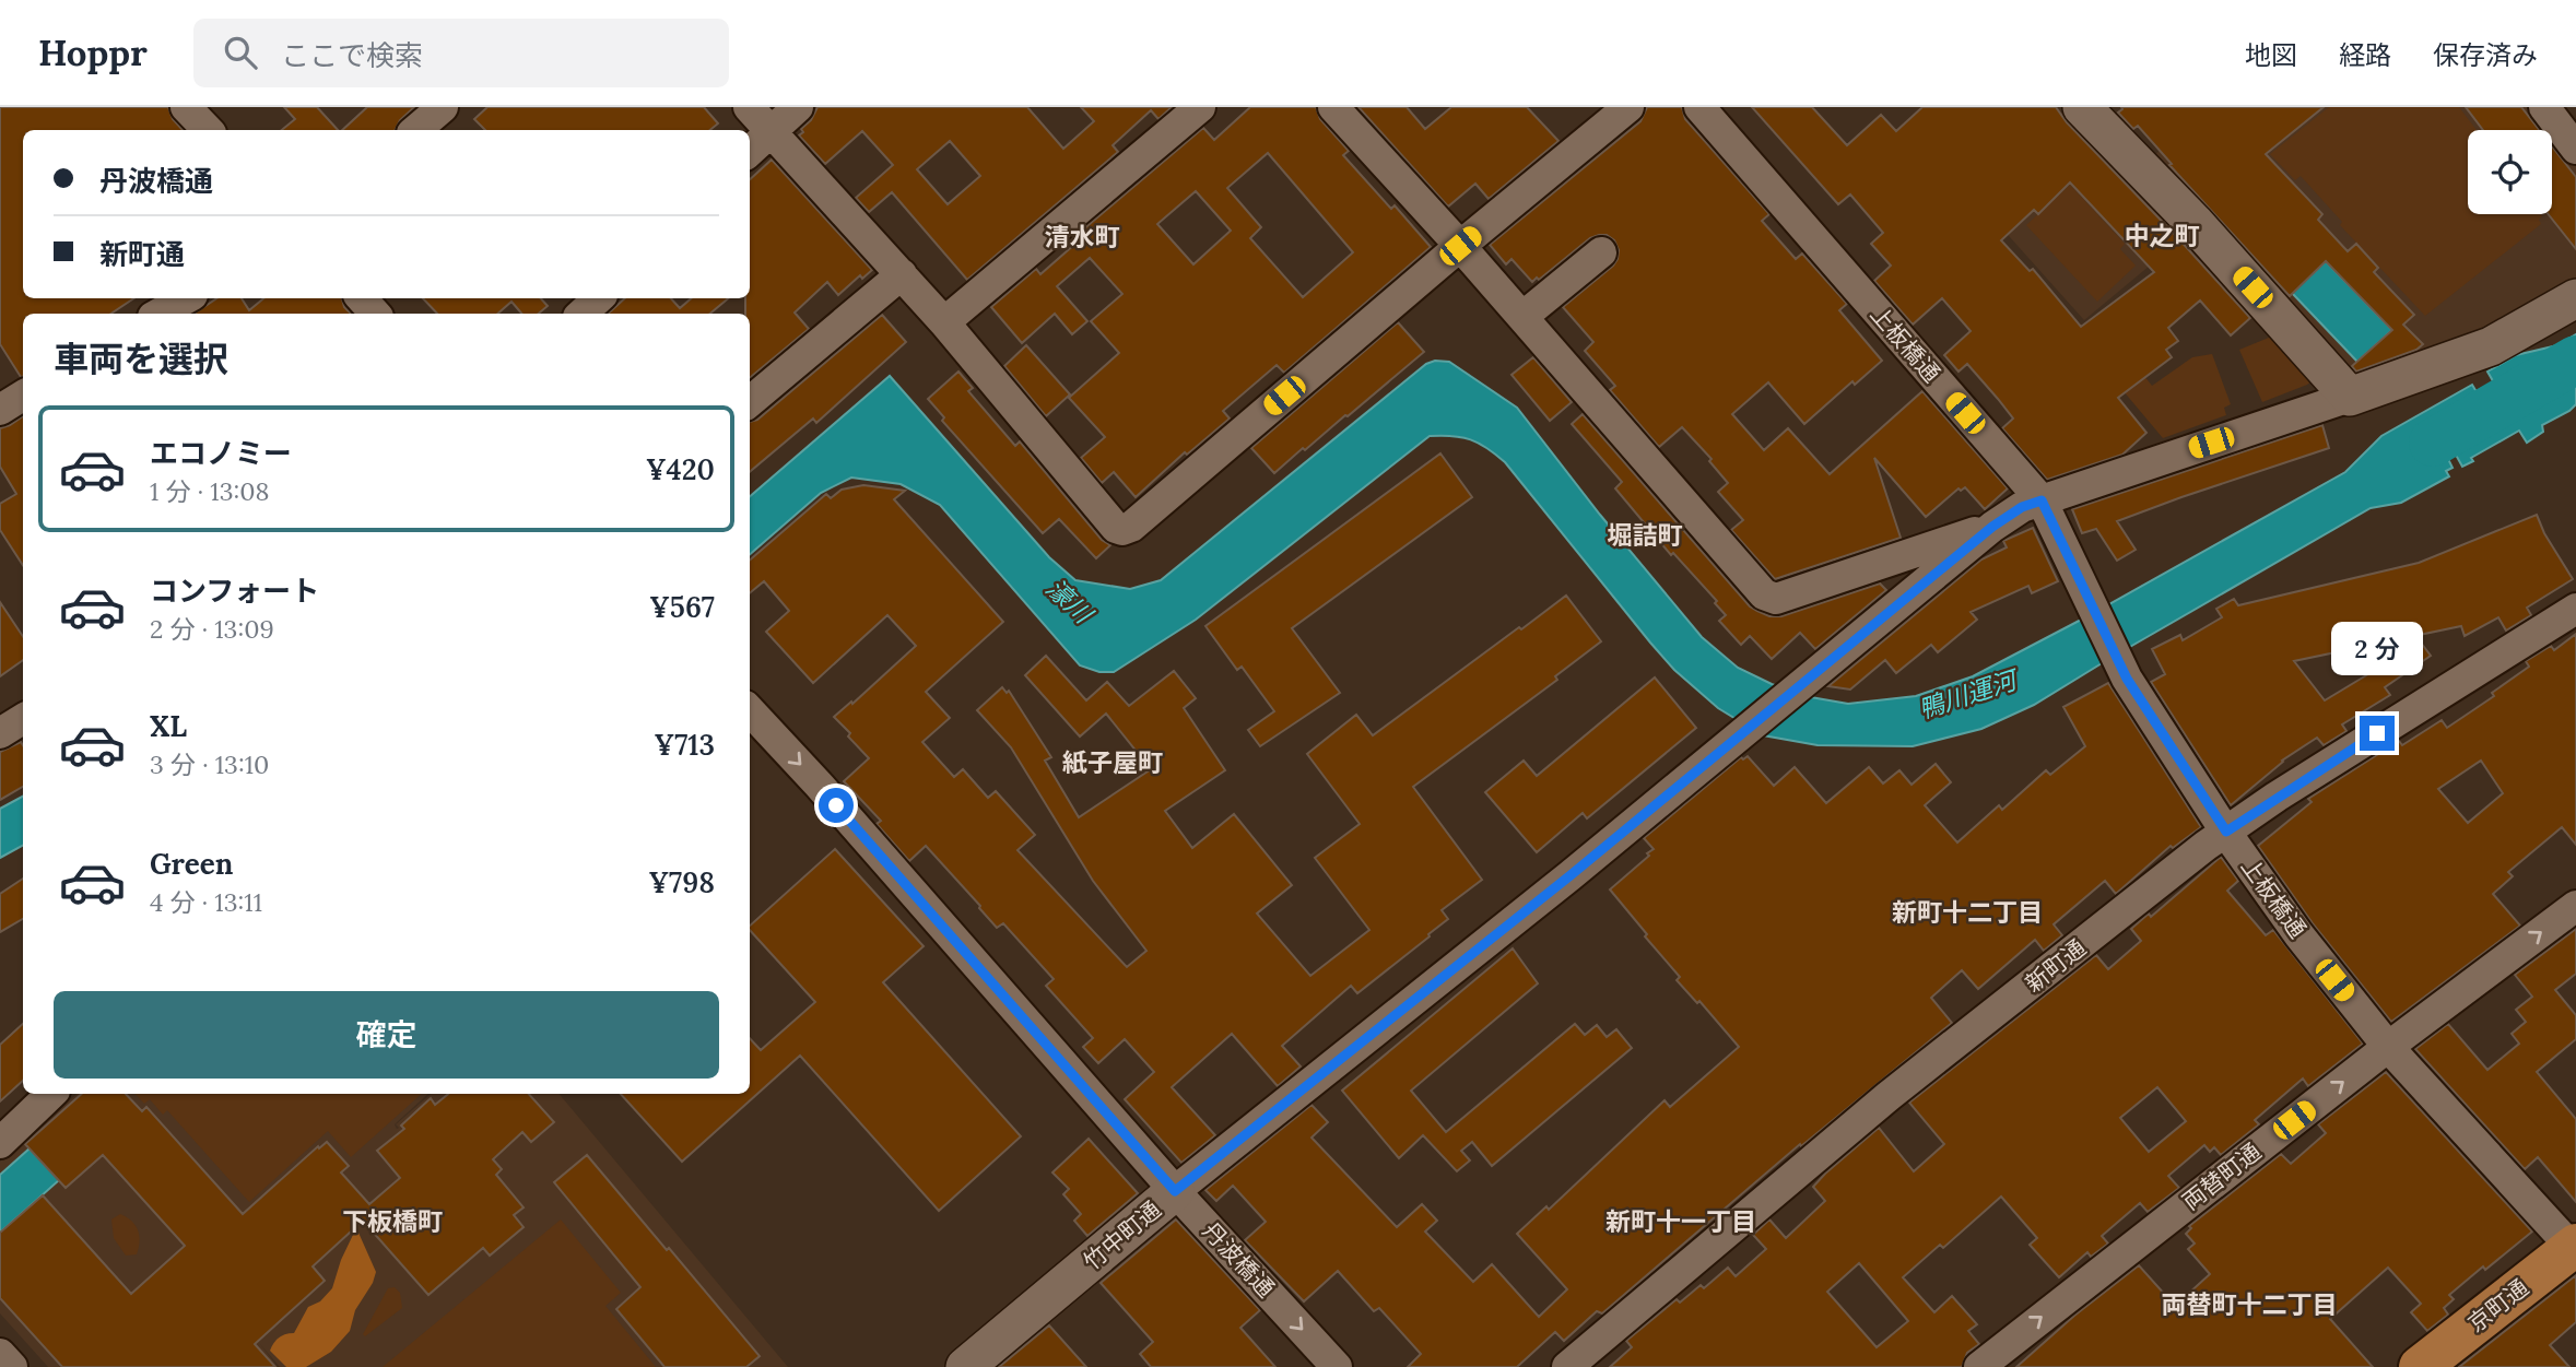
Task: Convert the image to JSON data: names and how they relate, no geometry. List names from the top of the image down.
{
  "streets": {
    "main road": ["京町通"],
    "street": [
      "上板橋通",
      "新町通",
      "両替町通",
      "竹中町通",
      "丹波橋通"
    ]
  },
  "crossings": [
    ["上板橋通", "新町通"],
    ["上板橋通", "両替町通"],
    ["上板橋通", "京町通"],
    ["竹中町通", "丹波橋通"]
  ],
  "one_way": ["両替町通", "丹波橋通"],
  "districts": [
    "中之町",
    "清水町",
    "堀詰町",
    "紙子屋町",
    "新町十二丁目",
    "下板橋町",
    "新町十一丁目",
    "両替町十二丁目"
  ],
  "water": ["濠川", "鴨川運河"],
  "page": {
    "header": "Hoppr",
    "search": "ここで検索",
    "nav": ["地図", "経路", "保存済み"],
    "banner": ["丹波橋通", "新町通"],
    "heading": "車両を選択",
    "list": [
      {
        "name": "エコノミー",
        "note": "1 分 · 13:08",
        "value": "¥420"
      },
      {
        "name": "コンフォート",
        "note": "2 分 · 13:09",
        "value": "¥567"
      },
      {
        "name": "XL",
        "note": "3 分 · 13:10",
        "value": "¥713"
      },
      {
        "name": "Green",
        "note": "4 分 · 13:11",
        "value": "¥798"
      }
    ],
    "bubble": "2 分",
    "buttons": "確定"
  }
}
